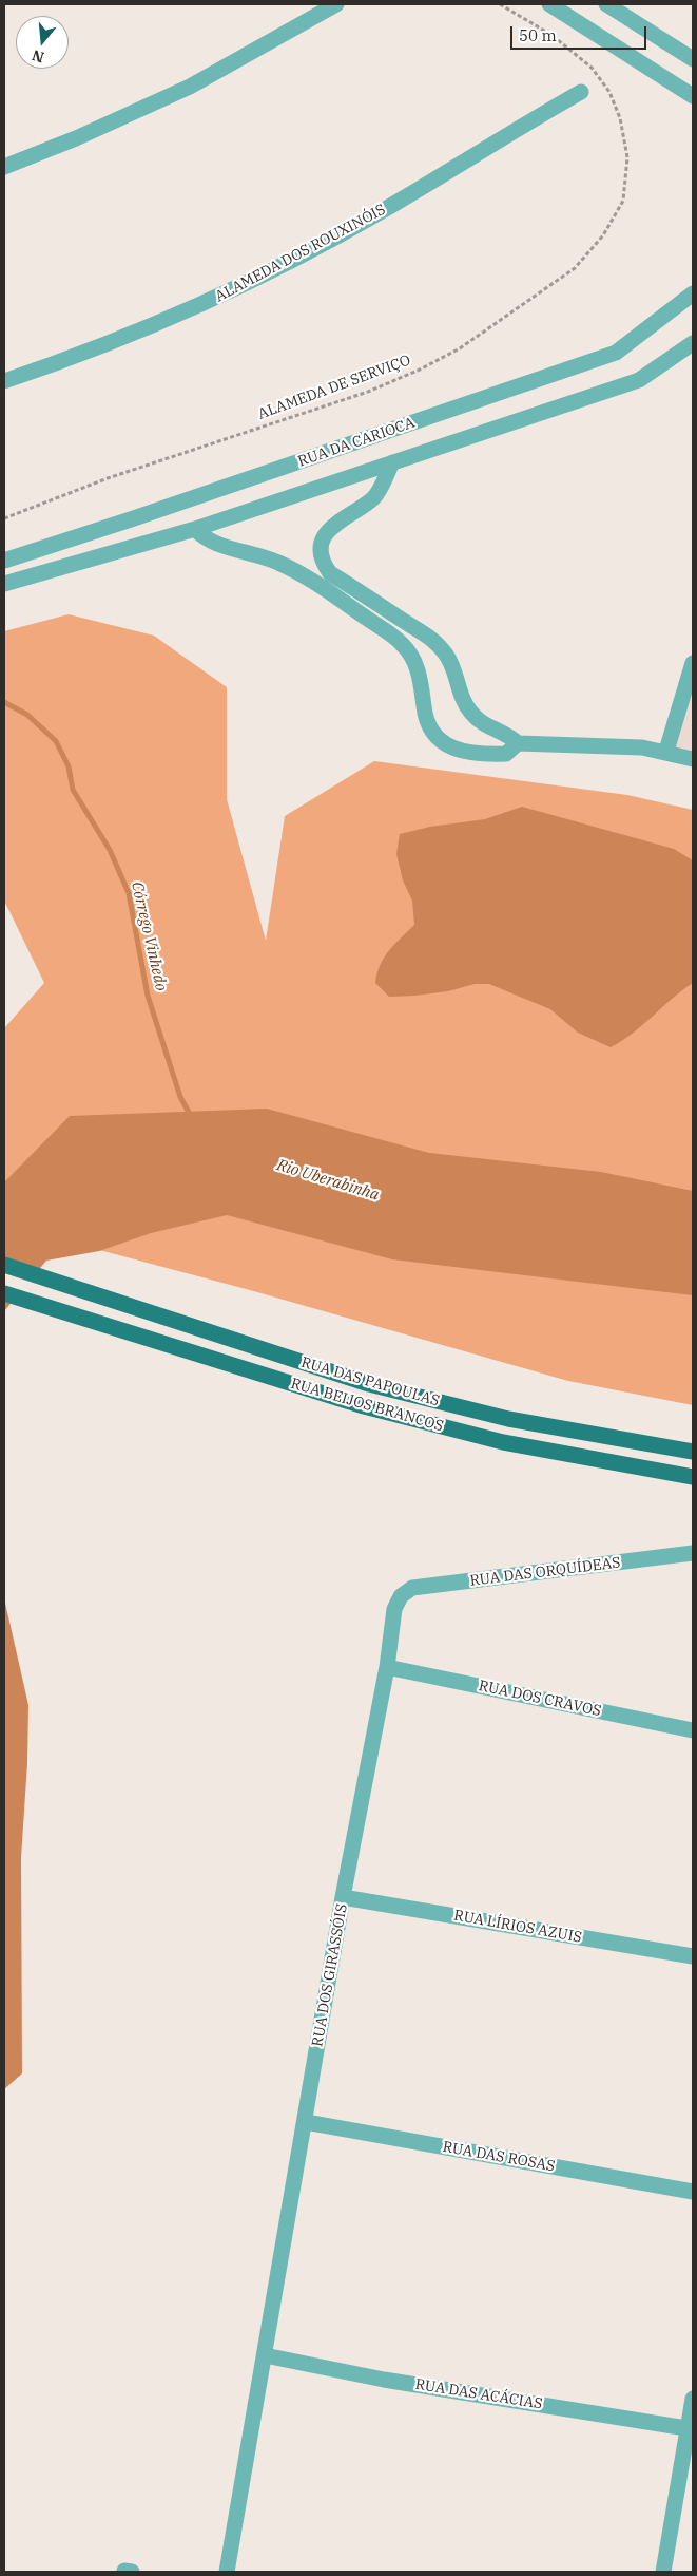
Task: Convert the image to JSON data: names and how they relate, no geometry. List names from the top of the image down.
{
  "streets": {
    "main road": ["RUA DAS PAPOULAS", "RUA BEIJOS BRANCOS"],
    "street": [
      "ALAMEDA DOS ROUXINÓIS",
      "RUA DA CARIOCA",
      "RUA DAS ORQUÍDEAS",
      "RUA DOS CRAVOS",
      "RUA LÍRIOS AZUIS",
      "RUA DOS GIRASSÓIS",
      "RUA DAS ROSAS",
      "RUA DAS ACÁCIAS"
    ],
    "path": ["ALAMEDA DE SERVIÇO"]
  },
  "crossings": [
    ["RUA DAS ORQUÍDEAS", "RUA DOS GIRASSÓIS"],
    ["RUA DOS CRAVOS", "RUA DOS GIRASSÓIS"],
    ["RUA LÍRIOS AZUIS", "RUA DOS GIRASSÓIS"],
    ["RUA DOS GIRASSÓIS", "RUA DAS ROSAS"],
    ["RUA DOS GIRASSÓIS", "RUA DAS ACÁCIAS"]
  ],
  "water": ["Córrego Vinhedo", "Rio Uberabinha"],
  "scale_bar": "50 m",
  "north": "bottom"
}
